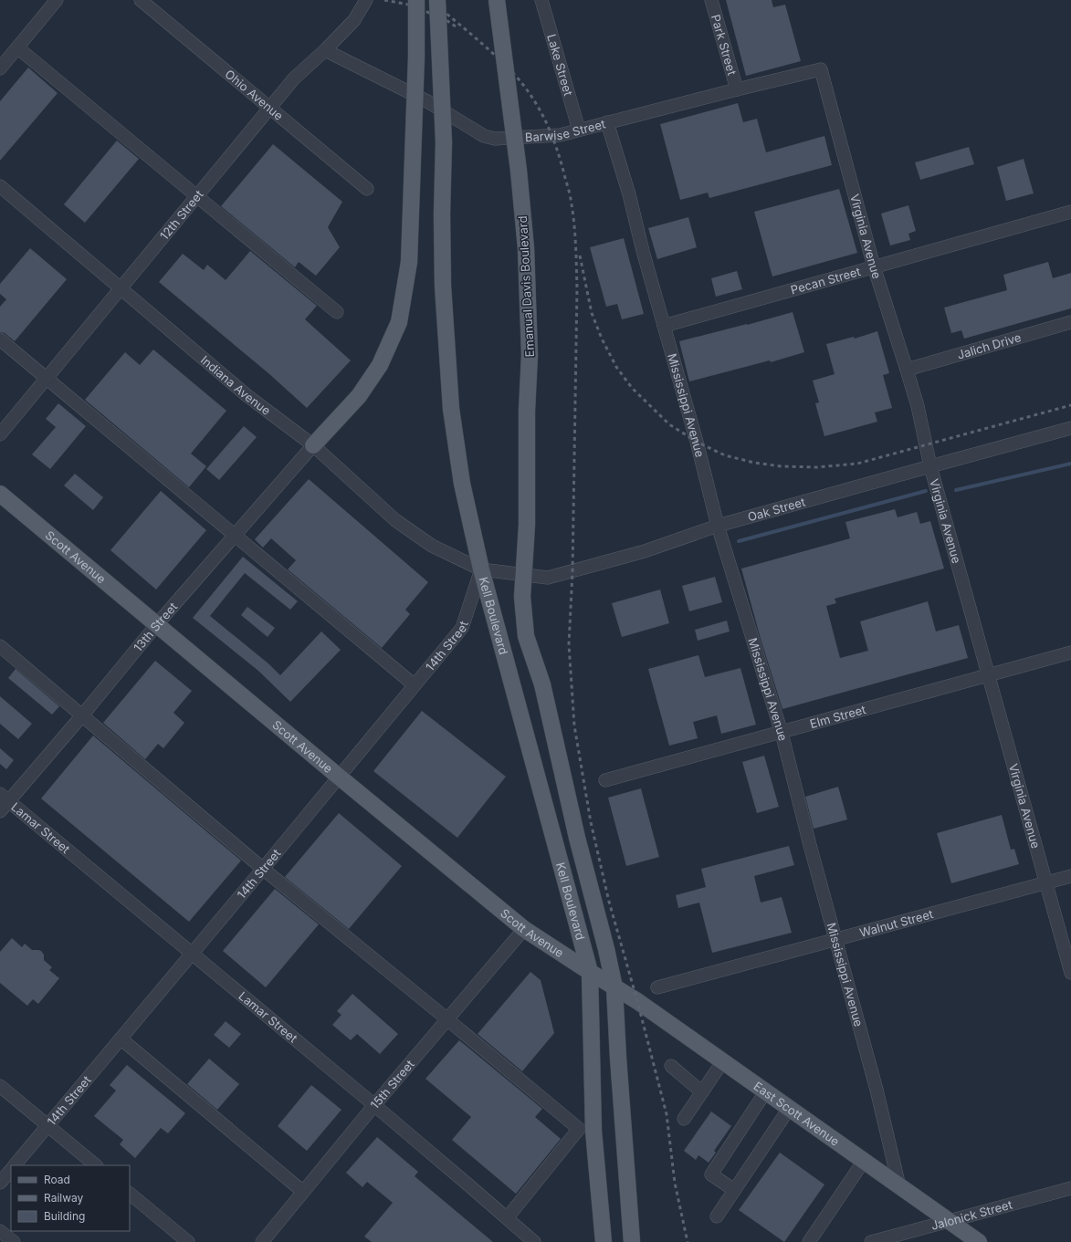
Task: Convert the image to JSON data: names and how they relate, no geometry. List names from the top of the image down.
{
  "streets": {
    "main road": [
      "Emanual Davis Boulevard",
      "Scott Avenue",
      "Kell Boulevard",
      "East Scott Avenue"
    ],
    "street": [
      "Park Street",
      "Lake Street",
      "Ohio Avenue",
      "Barwise Street",
      "12th Street",
      "Virginia Avenue",
      "Pecan Street",
      "Jalich Drive",
      "Indiana Avenue",
      "Mississippi Avenue",
      "Oak Street",
      "13th Street",
      "14th Street",
      "Elm Street",
      "Lamar Street",
      "Walnut Street",
      "15th Street",
      "Jalonick Street"
    ]
  },
  "crossings": [
    ["Park Street", "Barwise Street"],
    ["Lake Street", "Barwise Street"],
    ["Ohio Avenue", "12th Street"],
    ["Barwise Street", "12th Street"],
    ["Barwise Street", "Virginia Avenue"],
    ["Barwise Street", "Mississippi Avenue"],
    ["12th Street", "Indiana Avenue"],
    ["Virginia Avenue", "Pecan Street"],
    ["Virginia Avenue", "Jalich Drive"],
    ["Virginia Avenue", "Oak Street"],
    ["Virginia Avenue", "Elm Street"],
    ["Virginia Avenue", "Walnut Street"],
    ["Pecan Street", "Mississippi Avenue"],
    ["Emanual Davis Boulevard", "Oak Street"],
    ["Emanual Davis Boulevard", "Kell Boulevard"],
    ["Indiana Avenue", "Oak Street"],
    ["Indiana Avenue", "Kell Boulevard"],
    ["Indiana Avenue", "13th Street"],
    ["Indiana Avenue", "14th Street"],
    ["Mississippi Avenue", "Oak Street"],
    ["Mississippi Avenue", "Elm Street"],
    ["Mississippi Avenue", "Walnut Street"],
    ["Mississippi Avenue", "East Scott Avenue"],
    ["Oak Street", "Kell Boulevard"],
    ["Oak Street", "14th Street"],
    ["Scott Avenue", "Kell Boulevard"],
    ["Scott Avenue", "13th Street"],
    ["Scott Avenue", "14th Street"],
    ["Scott Avenue", "15th Street"],
    ["Scott Avenue", "East Scott Avenue"],
    ["Kell Boulevard", "14th Street"],
    ["Kell Boulevard", "East Scott Avenue"],
    ["13th Street", "Lamar Street"],
    ["14th Street", "Lamar Street"],
    ["Lamar Street", "15th Street"],
    ["East Scott Avenue", "Jalonick Street"]
  ],
  "legend": ["Road", "Railway", "Building"]
}
